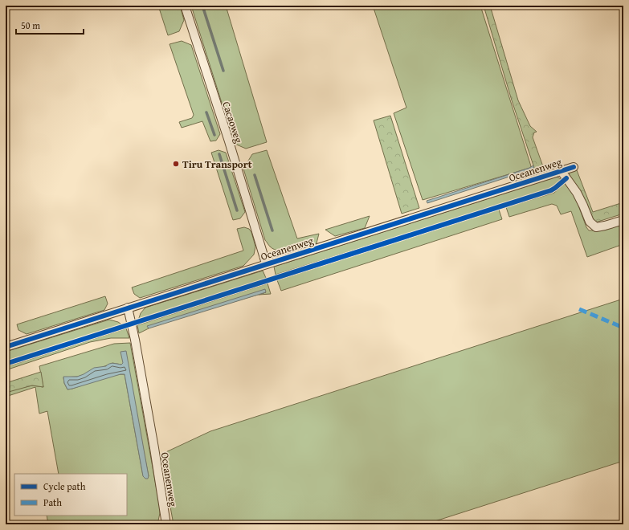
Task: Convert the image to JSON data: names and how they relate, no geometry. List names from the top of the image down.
{
  "streets": {
    "street": ["Cacaoweg", "Oceanenweg"]
  },
  "crossings": [
    ["Cacaoweg", "Oceanenweg"]
  ],
  "places": ["Tiru Transport"],
  "legend": ["Cycle path", "Path"],
  "scale_bar": "50 m"
}
